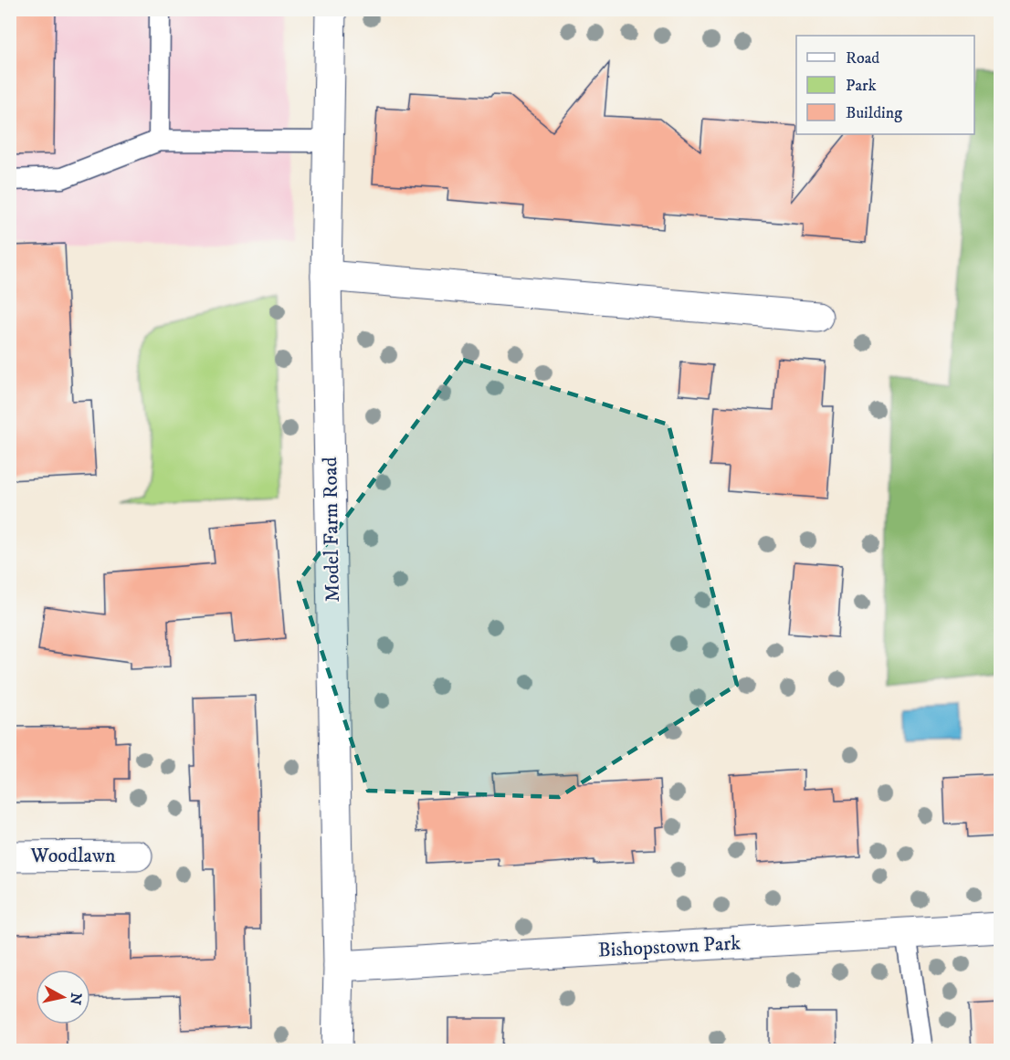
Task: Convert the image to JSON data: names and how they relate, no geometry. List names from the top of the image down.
{
  "streets": {
    "street": ["Model Farm Road", "Woodlawn", "Bishopstown Park"]
  },
  "crossings": [
    ["Model Farm Road", "Bishopstown Park"]
  ],
  "legend": ["Road", "Park", "Building"],
  "north": "right"
}
